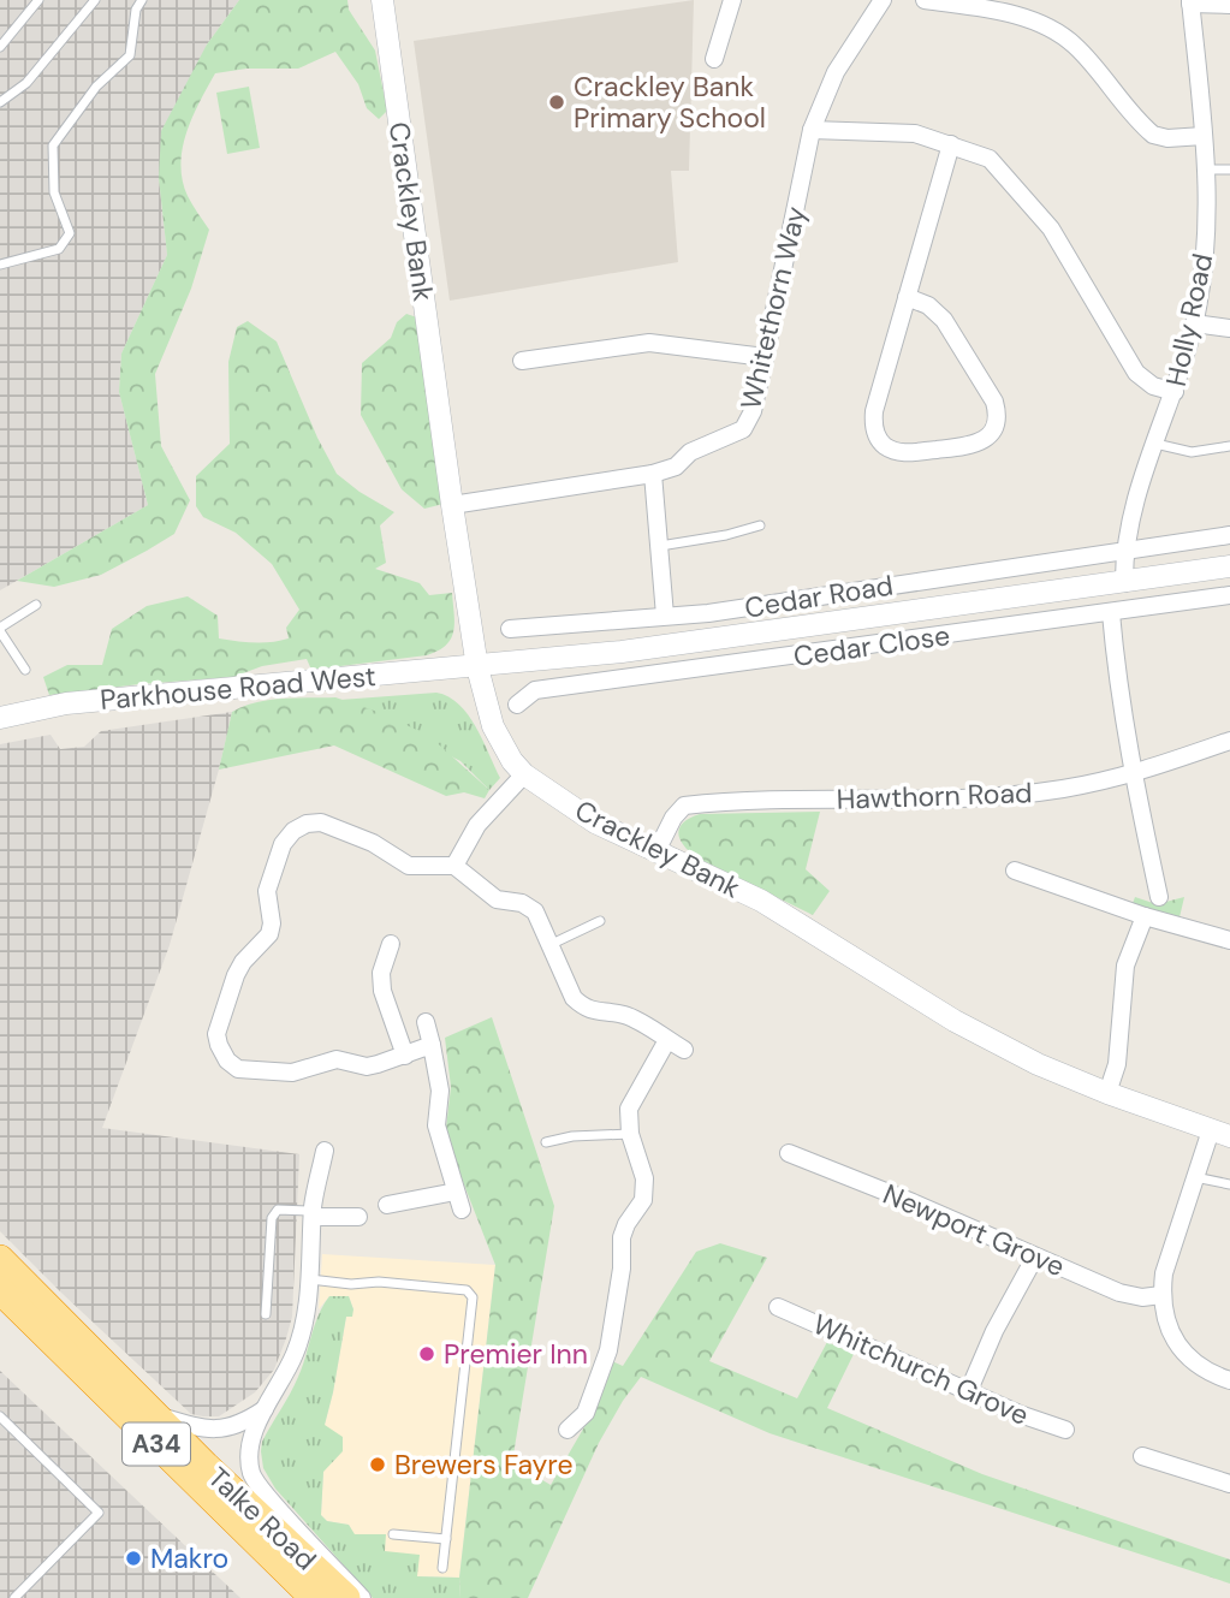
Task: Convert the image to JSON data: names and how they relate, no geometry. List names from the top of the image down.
{
  "streets": {
    "highway": ["A34", "Talke Road"],
    "street": [
      "Crackley Bank",
      "Whitethorn Way",
      "Holly Road",
      "Cedar Road",
      "Cedar Close",
      "Parkhouse Road West",
      "Hawthorn Road",
      "Newport Grove",
      "Whitchurch Grove"
    ]
  },
  "crossings": [
    ["Crackley Bank", "Whitethorn Way"],
    ["Crackley Bank", "Cedar Road"],
    ["Crackley Bank", "Parkhouse Road West"],
    ["Crackley Bank", "Hawthorn Road"],
    ["Holly Road", "Cedar Road"],
    ["Cedar Road", "Cedar Close"],
    ["Cedar Road", "Parkhouse Road West"]
  ],
  "places": [
    "Crackley Bank Primary School",
    "Premier Inn",
    "Brewers Fayre",
    "Makro"
  ]
}
